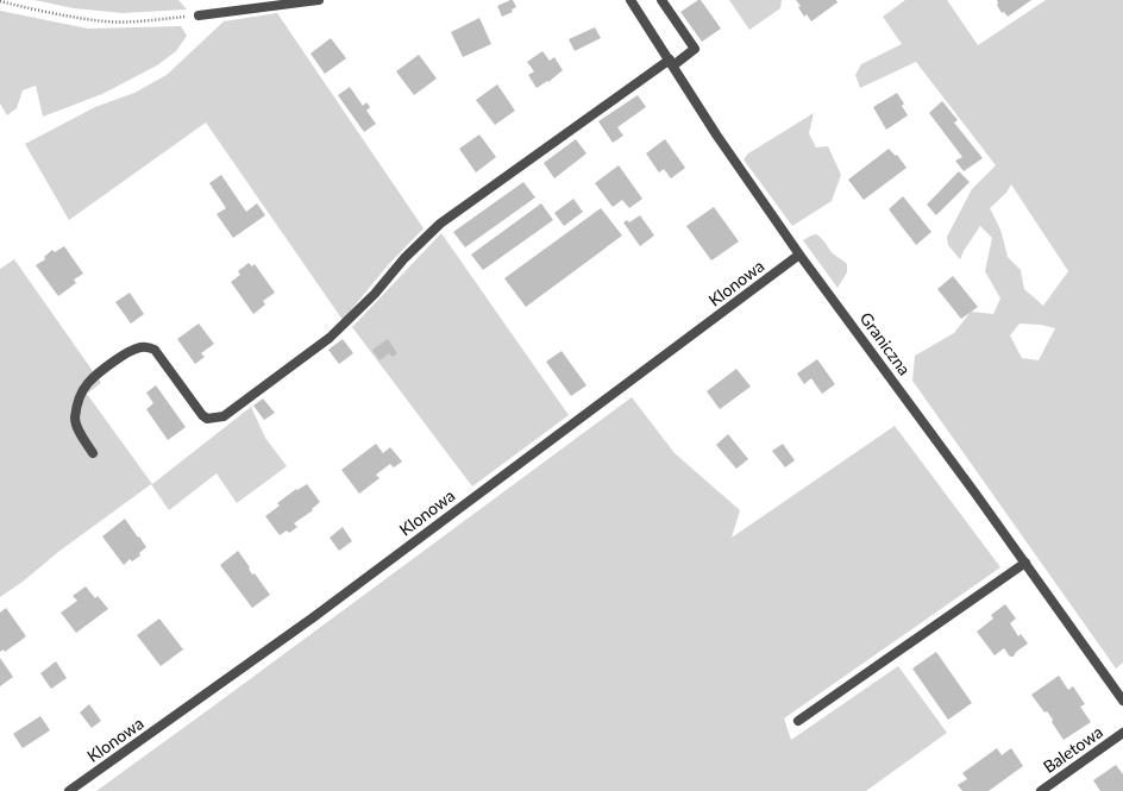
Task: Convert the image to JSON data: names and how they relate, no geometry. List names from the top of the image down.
{
  "streets": {
    "street": ["Klonowa", "Graniczna", "Baletowa"]
  },
  "crossings": [
    ["Klonowa", "Graniczna"]
  ]
}
